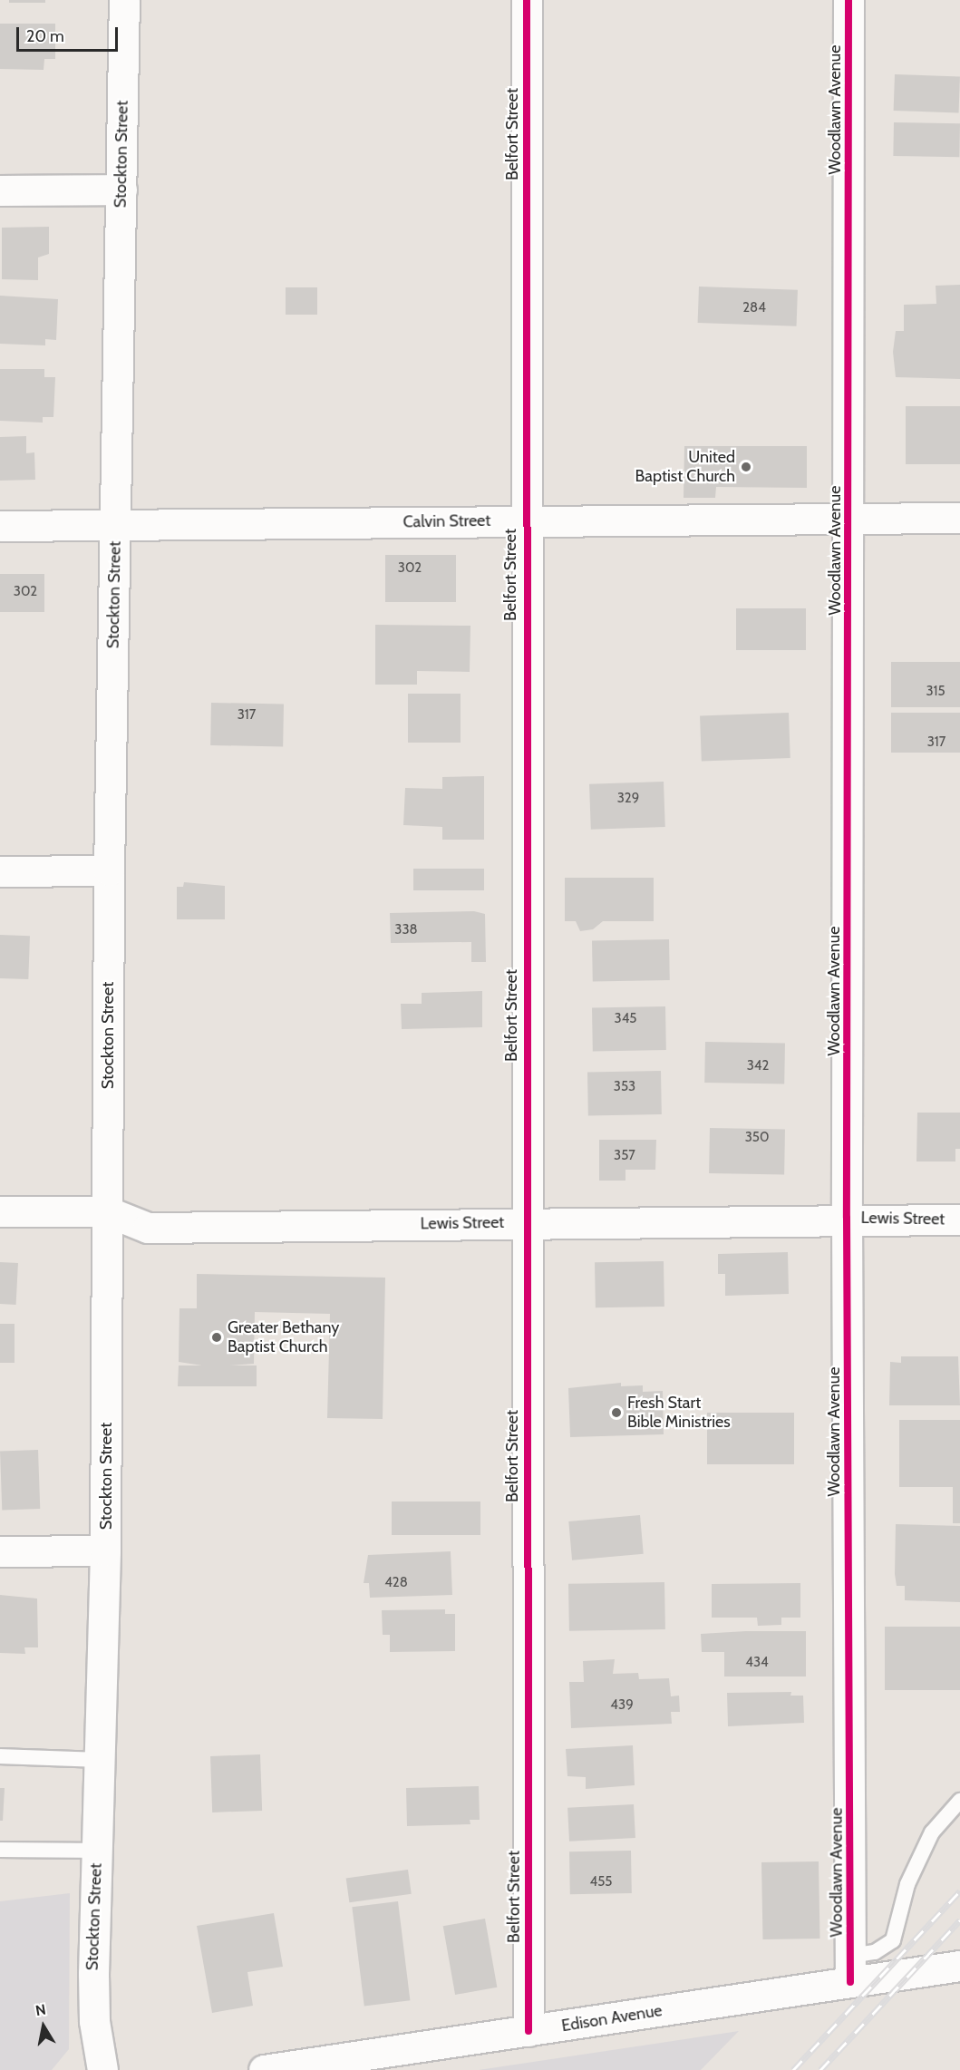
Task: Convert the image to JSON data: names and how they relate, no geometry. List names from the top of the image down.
{
  "streets": {
    "street": [
      "Woodlawn Avenue",
      "Belfort Street",
      "Stockton Street",
      "Calvin Street",
      "Lewis Street",
      "Edison Avenue"
    ]
  },
  "crossings": [
    ["Woodlawn Avenue", "Calvin Street"],
    ["Woodlawn Avenue", "Lewis Street"],
    ["Woodlawn Avenue", "Edison Avenue"],
    ["Belfort Street", "Calvin Street"],
    ["Belfort Street", "Lewis Street"],
    ["Belfort Street", "Edison Avenue"],
    ["Stockton Street", "Calvin Street"],
    ["Stockton Street", "Lewis Street"]
  ],
  "places": ["United Baptist Church", "Greater Bethany Baptist Church", "Fresh Start Bible Ministries"],
  "house_numbers": [
    "284",
    "302",
    "302",
    "315",
    "317",
    "317",
    "329",
    "338",
    "345",
    "342",
    "353",
    "350",
    "357",
    "428",
    "434",
    "439",
    "455"
  ],
  "scale_bar": "20 m",
  "north": "top"
}
